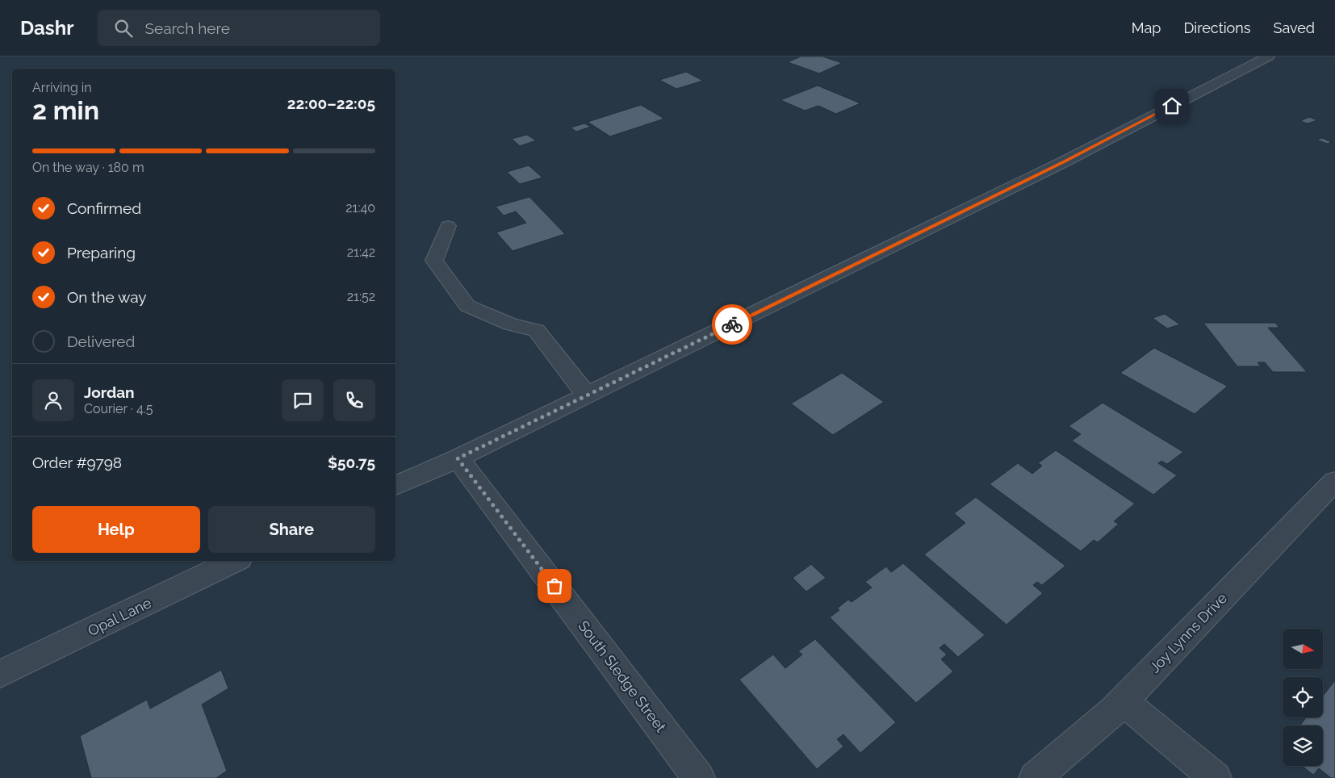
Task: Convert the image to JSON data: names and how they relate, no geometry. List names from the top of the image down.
{
  "streets": {
    "street": ["Opal Lane", "Joy Lynns Drive", "South Sledge Street"]
  },
  "north": "right",
  "page": {
    "header": "Dashr",
    "search": "Search here",
    "nav": ["Map", "Directions", "Saved"],
    "heading": ["2 min", "Arriving in", "22:00–22:05"],
    "panel": [
      "Jordan",
      "Courier · 4.5",
      "Order #9798",
      "$50.75"
    ],
    "bar": "On the way · 180 m",
    "list": [
      ["Confirmed", "21:40"],
      ["Preparing", "21:42"],
      ["On the way", "21:52"],
      "Delivered"
    ],
    "buttons": ["Help", "Share"]
  }
}
